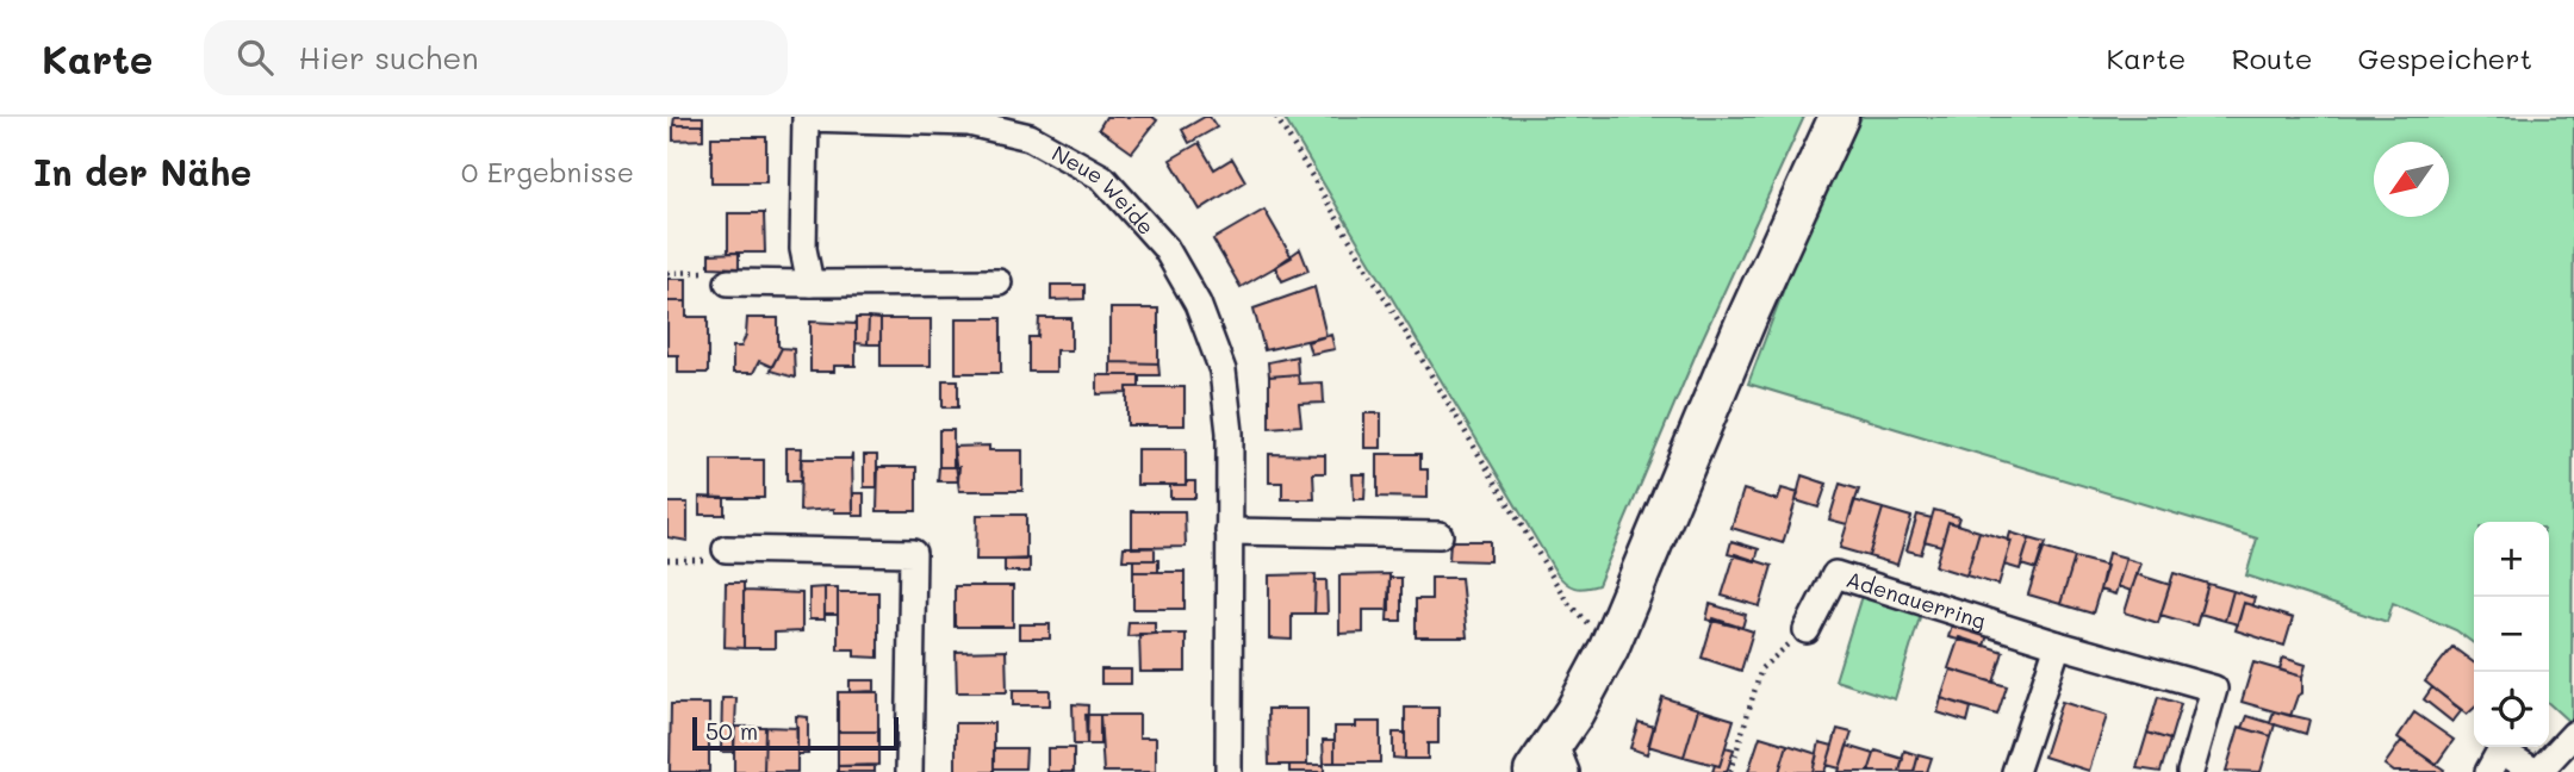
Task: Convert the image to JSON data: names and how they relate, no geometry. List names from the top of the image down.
{
  "streets": {
    "street": ["Neue Weide", "Adenauerring"]
  },
  "scale_bar": "50 m",
  "north": "bottom left",
  "page": {
    "header": "Karte",
    "search": "Hier suchen",
    "nav": ["Karte", "Route", "Gespeichert"],
    "heading": ["In der Nähe", "0 Ergebnisse"],
    "map_buttons": ["+", "−"],
    "scale": "50 m"
  }
}
